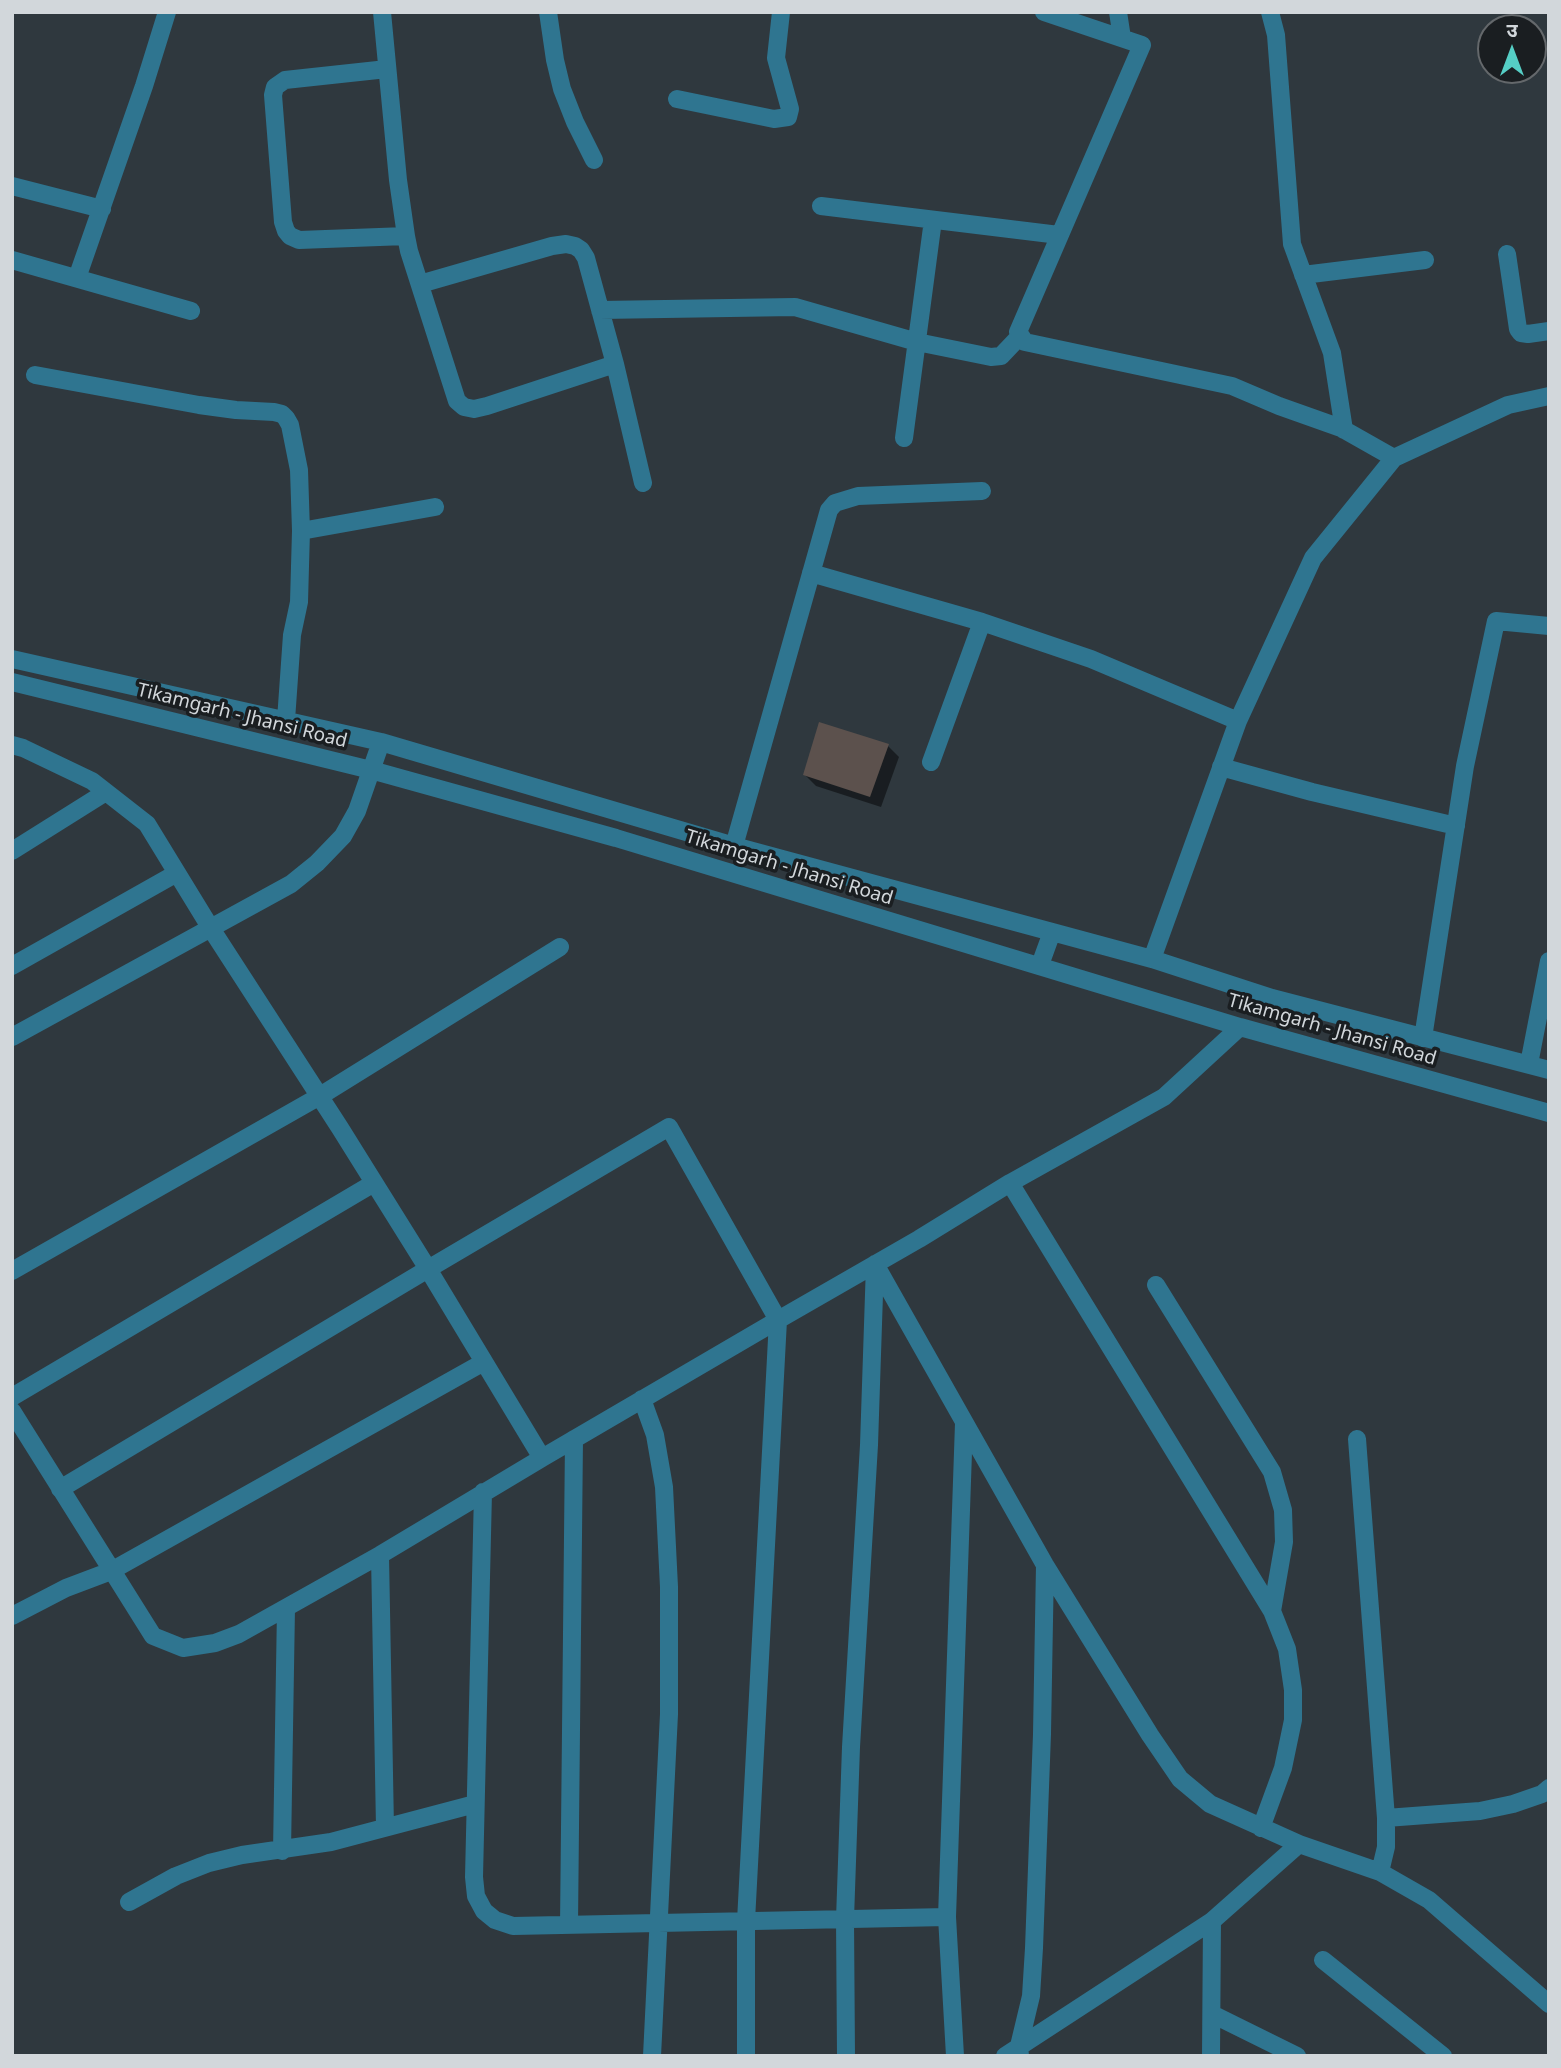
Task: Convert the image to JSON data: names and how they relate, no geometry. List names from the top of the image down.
{
  "streets": {
    "street": ["Tikamgarh - Jhansi Road"]
  },
  "north": "top"
}
